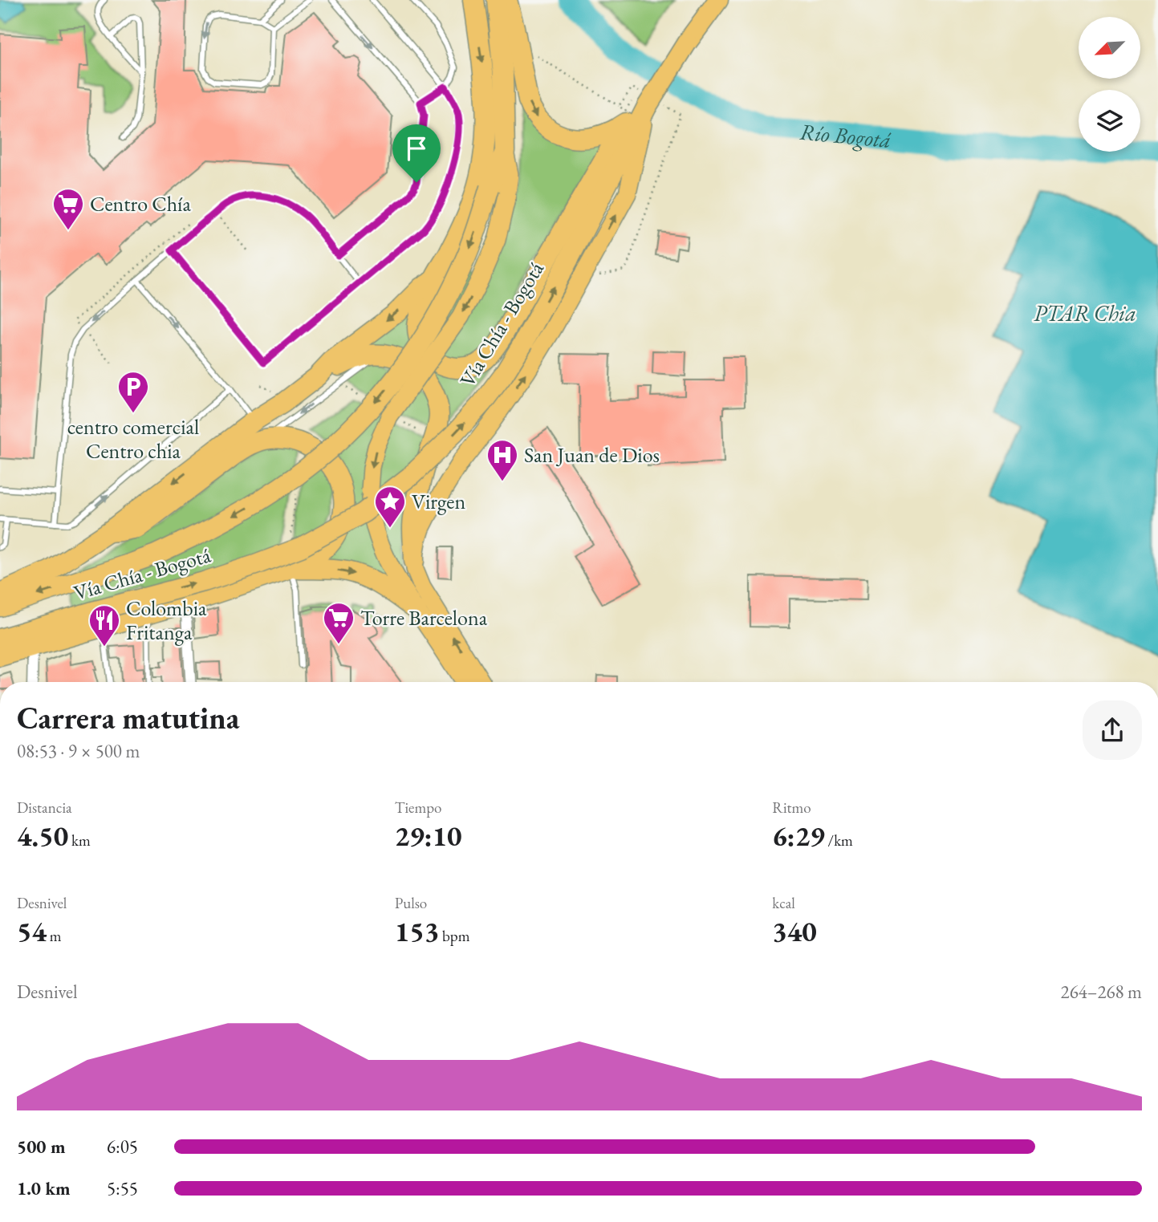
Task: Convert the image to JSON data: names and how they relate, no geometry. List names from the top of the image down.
{
  "streets": {
    "highway": ["Vía Chía - Bogotá"]
  },
  "water": ["Río Bogotá", "PTAR Chia"],
  "places": {
    "supermarket": ["Centro Chía", "Torre Barcelona"],
    "parking": ["centro comercial Centro chia"],
    "hospital": ["San Juan de Dios"],
    "place": ["Virgen"],
    "restaurant": ["Colombia Fritanga"]
  },
  "north": "bottom left",
  "page": {
    "heading": ["Carrera matutina", "08:53 · 9 × 500 m"],
    "stats": [
      ["Distancia", "4.50 km"],
      ["Tiempo", "29:10"],
      ["Ritmo", "6:29 /km"],
      ["Desnivel", "54 m"],
      ["Pulso", "153 bpm"],
      ["kcal", "340"]
    ],
    "chart": ["Desnivel", "264–268 m"],
    "list": [
      {
        "name": "500 m",
        "note": "6:05"
      },
      {
        "name": "1.0 km",
        "note": "5:55"
      }
    ]
  }
}
